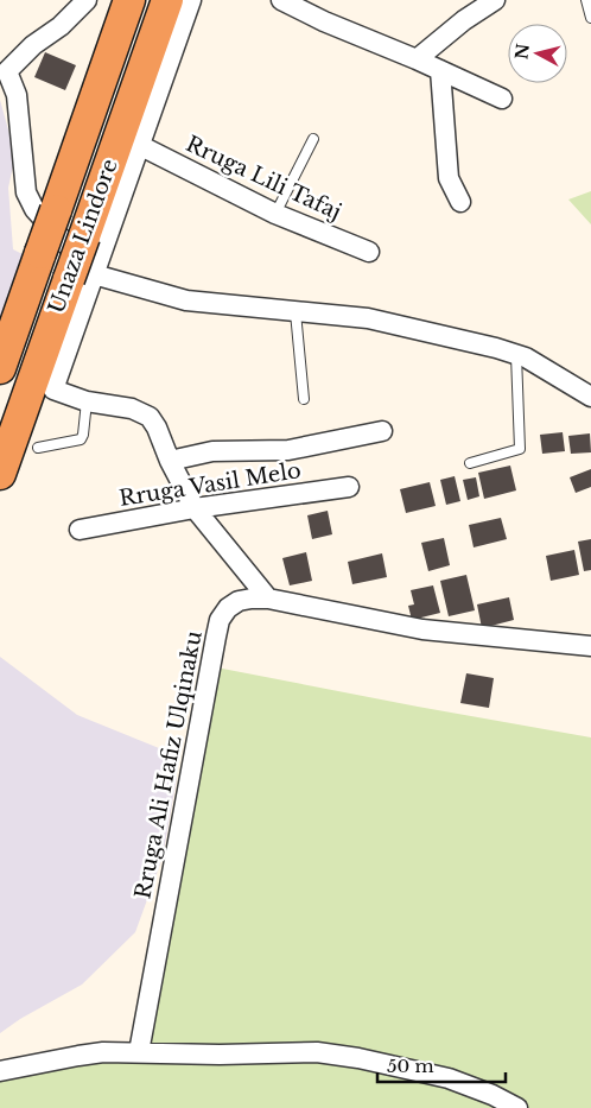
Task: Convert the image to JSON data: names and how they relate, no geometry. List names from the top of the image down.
{
  "streets": {
    "highway": ["Unaza Lindore"],
    "street": ["Rruga Lili Tafaj", "Rruga Vasil Melo", "Rruga Ali Hafiz Ulqinaku"]
  },
  "scale_bar": "50 m",
  "north": "left"
}
